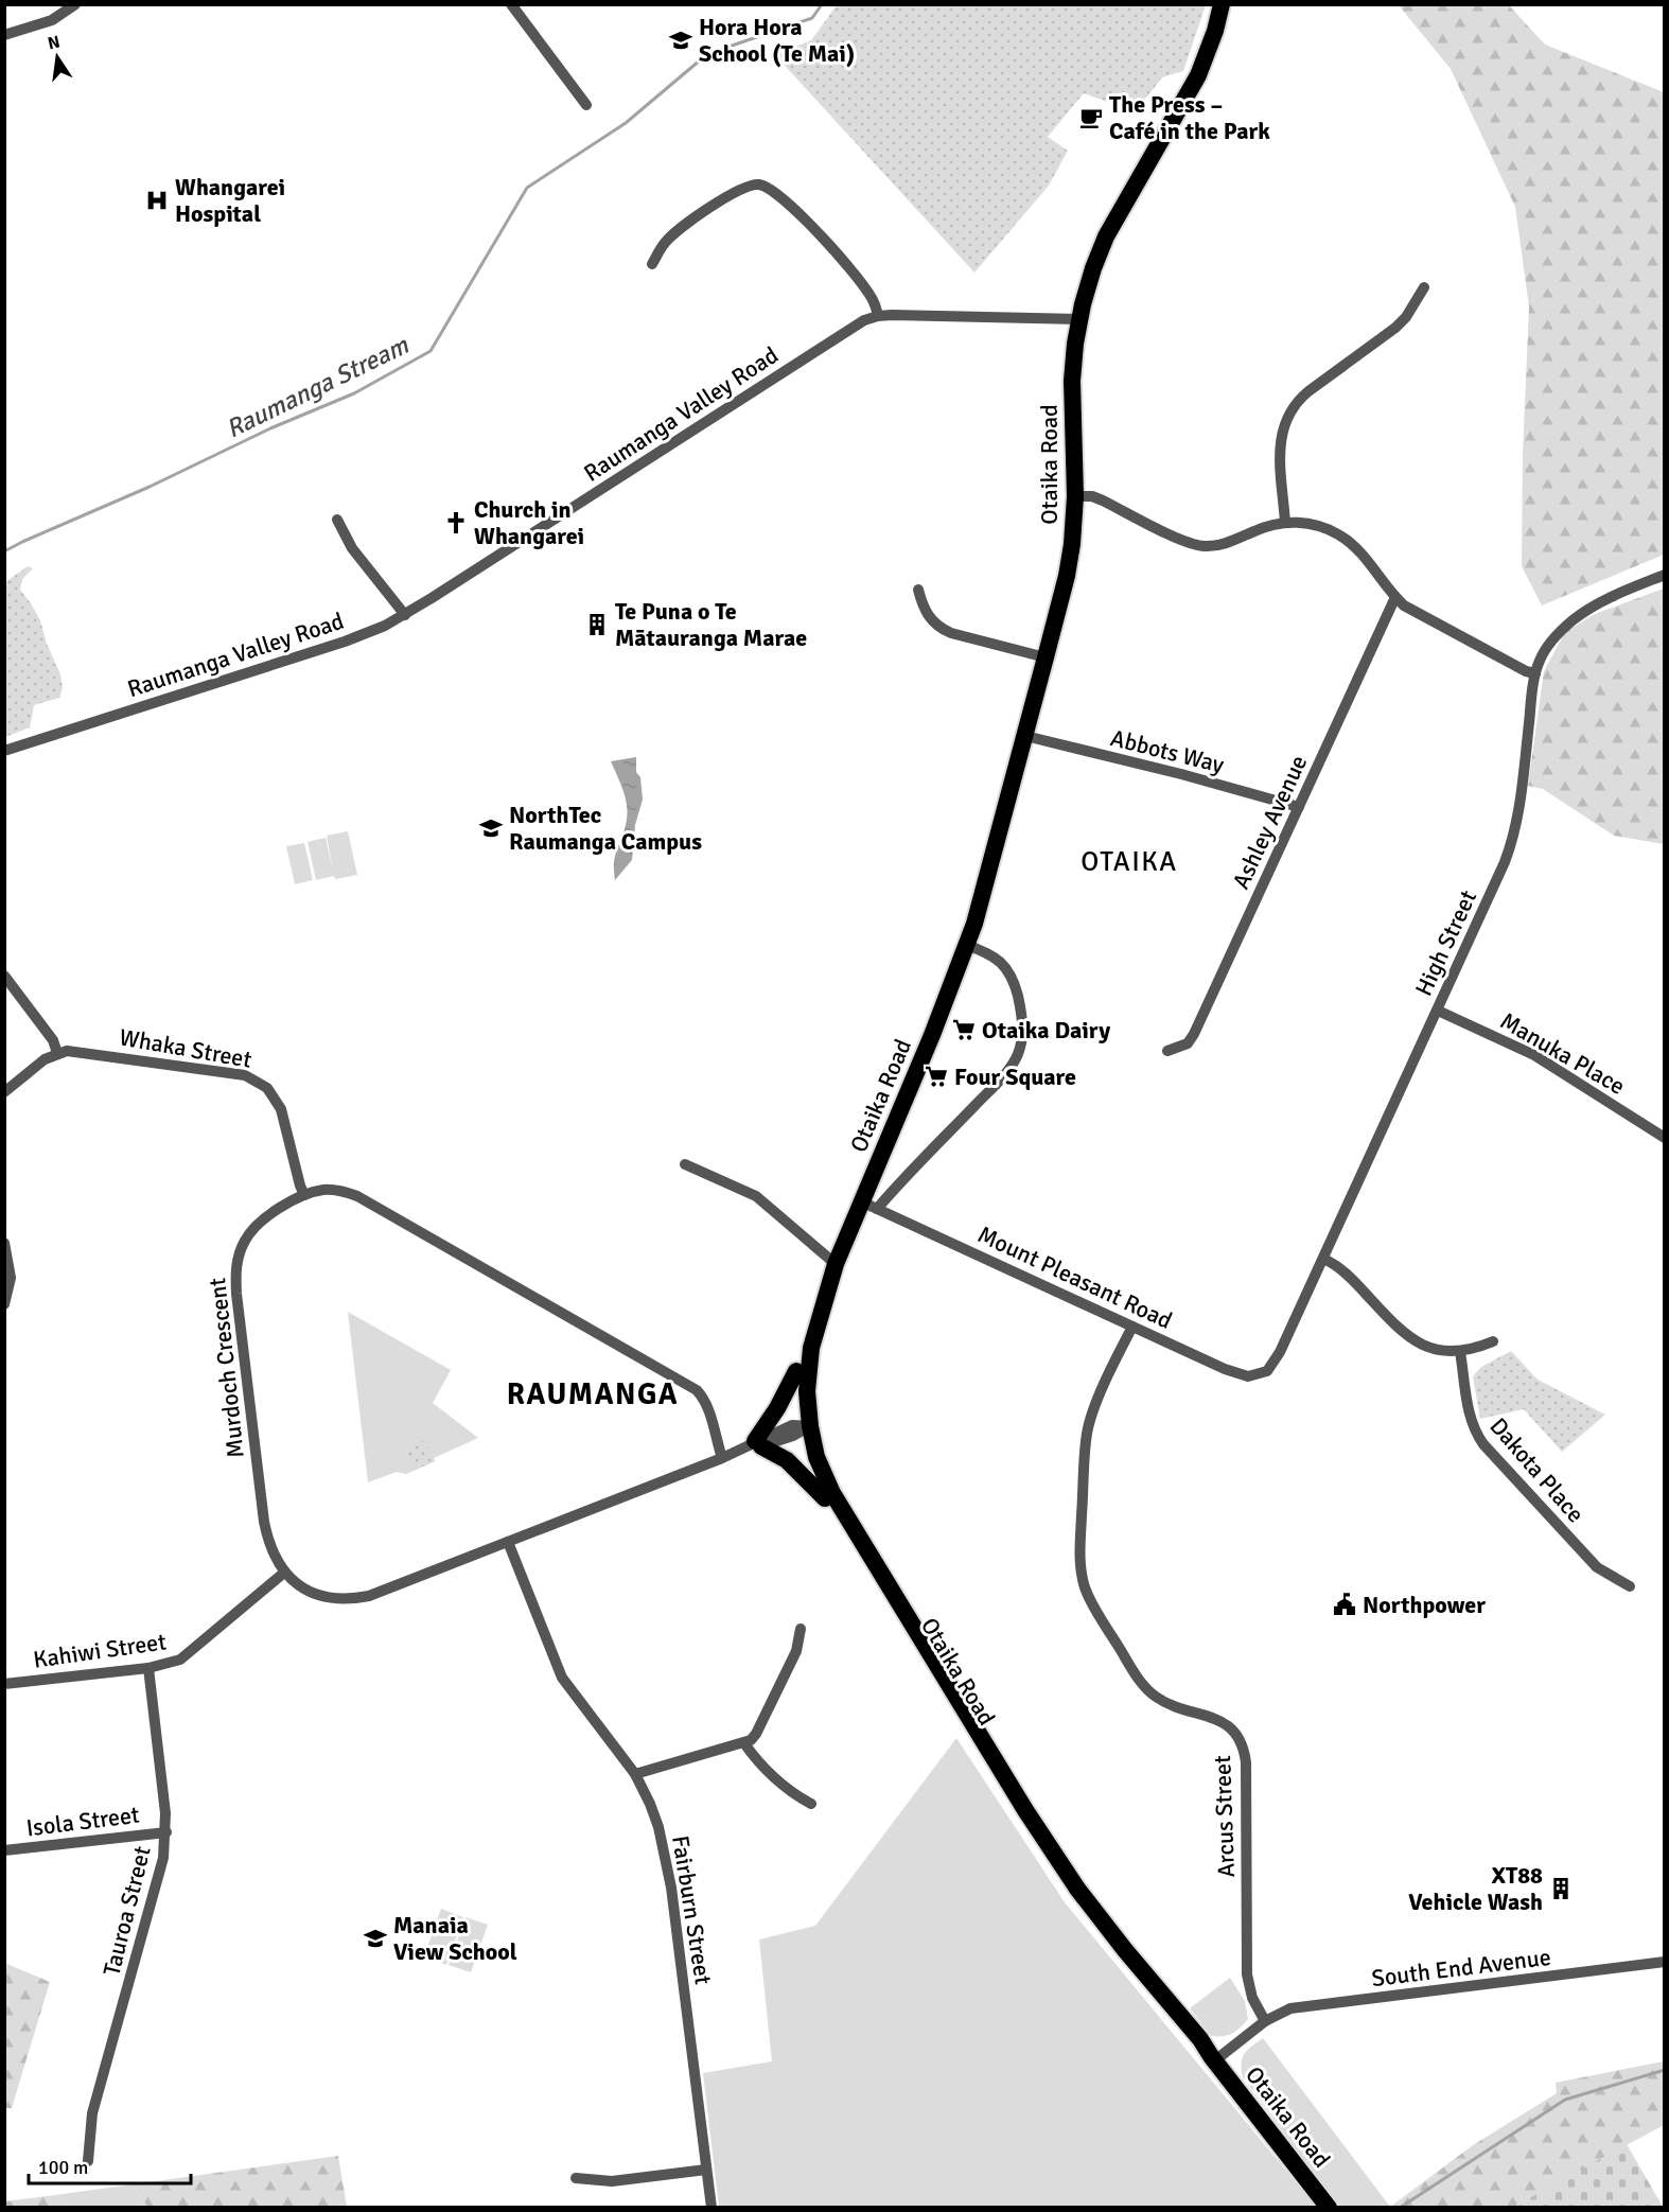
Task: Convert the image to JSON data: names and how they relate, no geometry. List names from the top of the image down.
{
  "streets": {
    "highway": ["Otaika Road"],
    "street": [
      "Raumanga Valley Road",
      "Abbots Way",
      "Ashley Avenue",
      "High Street",
      "Whaka Street",
      "Manuka Place",
      "Mount Pleasant Road",
      "Murdoch Crescent",
      "Dakota Place",
      "Kahiwi Street",
      "Arcus Street",
      "Isola Street",
      "Fairburn Street",
      "Tauroa Street",
      "South End Avenue"
    ]
  },
  "crossings": [
    ["Raumanga Valley Road", "Otaika Road"],
    ["Otaika Road", "Abbots Way"],
    ["Otaika Road", "Mount Pleasant Road"],
    ["Otaika Road", "Murdoch Crescent"],
    ["Abbots Way", "Ashley Avenue"],
    ["High Street", "Manuka Place"],
    ["High Street", "Mount Pleasant Road"],
    ["Whaka Street", "Murdoch Crescent"],
    ["Mount Pleasant Road", "Arcus Street"],
    ["Murdoch Crescent", "Kahiwi Street"],
    ["Murdoch Crescent", "Fairburn Street"],
    ["Kahiwi Street", "Tauroa Street"],
    ["Arcus Street", "South End Avenue"],
    ["Isola Street", "Tauroa Street"]
  ],
  "districts": ["OTAIKA", "RAUMANGA"],
  "water": ["Raumanga Stream"],
  "places": {
    "school or university": ["Hora Hora School (Te Mai)", "NorthTec Raumanga Campus", "Manaia View School"],
    "cafe": ["The Press – Café in the Park"],
    "hospital": ["Whangarei Hospital"],
    "church": ["Church in Whangarei"],
    "building": ["Te Puna o Te Mātauranga Marae", "XT88 Vehicle Wash"],
    "supermarket": ["Otaika Dairy", "Four Square"],
    "public building": ["Northpower"]
  },
  "scale_bar": "100 m",
  "north": "top"
}
